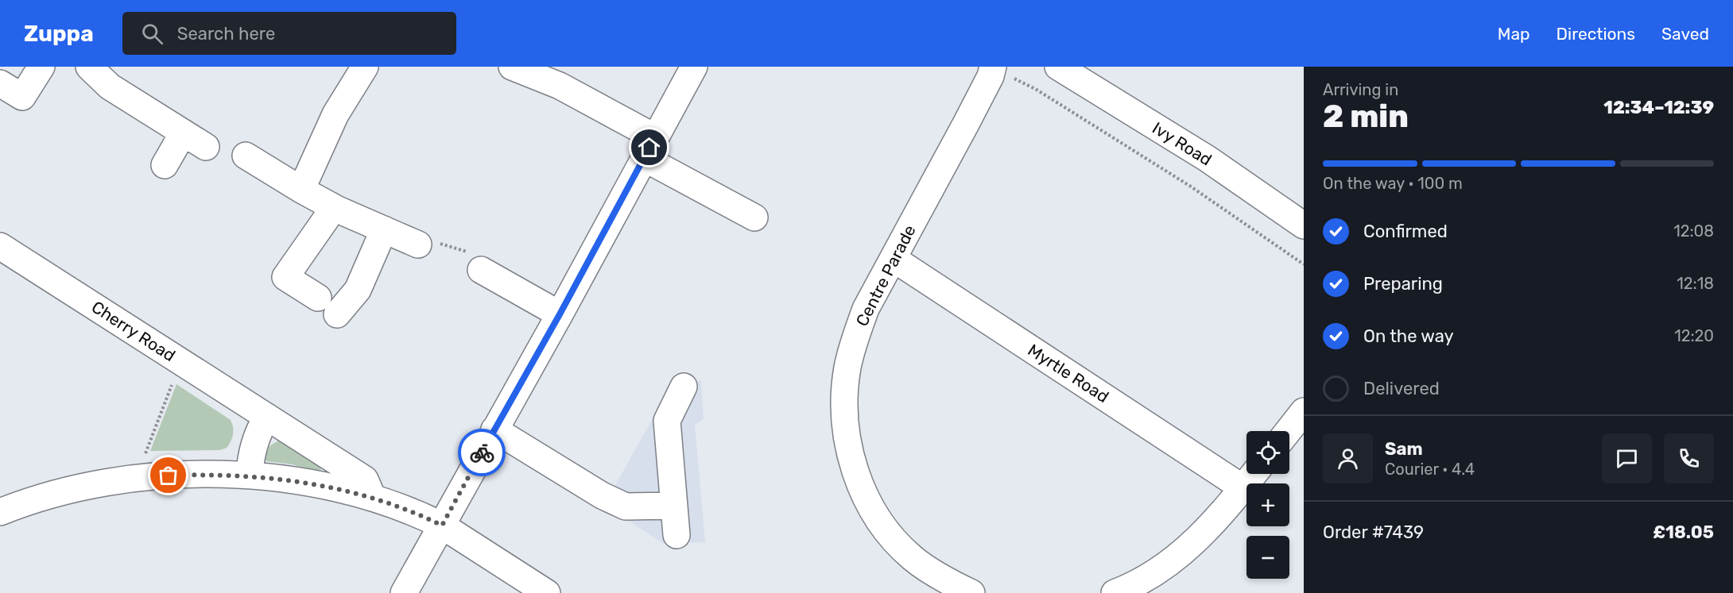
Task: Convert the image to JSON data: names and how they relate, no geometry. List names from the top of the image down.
{
  "streets": {
    "street": [
      "Ivy Road",
      "Centre Parade",
      "Cherry Road",
      "Myrtle Road"
    ]
  },
  "crossings": [
    ["Centre Parade", "Myrtle Road"]
  ],
  "page": {
    "header": "Zuppa",
    "search": "Search here",
    "nav": ["Map", "Directions", "Saved"],
    "heading": ["2 min", "Arriving in", "12:34–12:39"],
    "panel": [
      "Sam",
      "Courier · 4.4",
      "Order #7439",
      "£18.05"
    ],
    "bar": "On the way · 100 m",
    "list": [
      ["Confirmed", "12:08"],
      ["Preparing", "12:18"],
      ["On the way", "12:20"],
      "Delivered"
    ],
    "map_buttons": ["+", "−"]
  }
}
